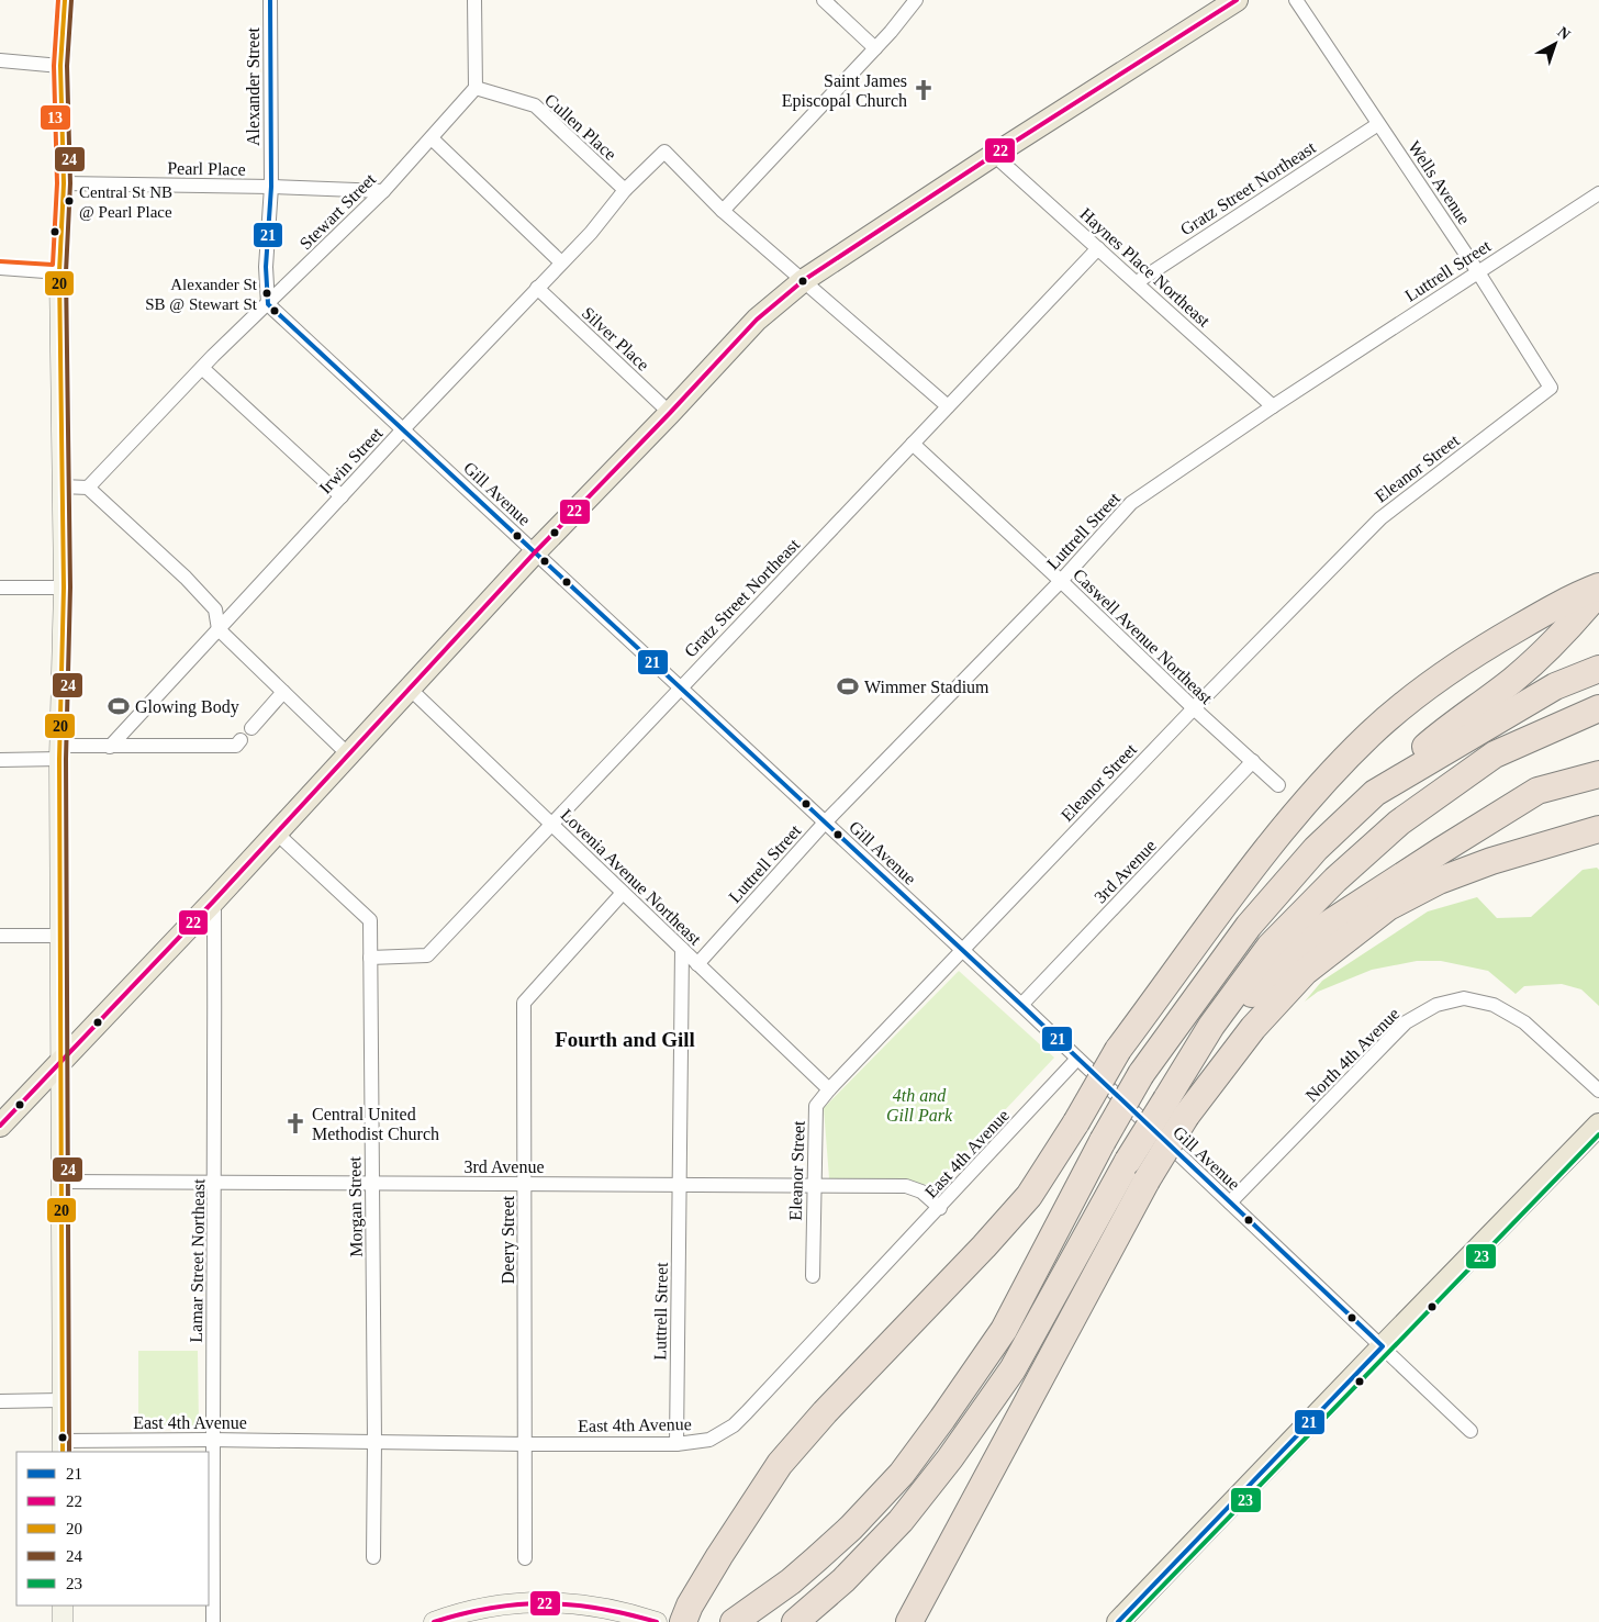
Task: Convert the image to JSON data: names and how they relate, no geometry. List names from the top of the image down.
{
  "streets": {
    "street": [
      "Alexander Street",
      "Cullen Place",
      "Pearl Place",
      "Wells Avenue",
      "Gratz Street Northeast",
      "Stewart Street",
      "Haynes Place Northeast",
      "Luttrell Street",
      "Silver Place",
      "Irwin Street",
      "Eleanor Street",
      "Gill Avenue",
      "Caswell Avenue Northeast",
      "3rd Avenue",
      "Lovenia Avenue Northeast",
      "North 4th Avenue",
      "East 4th Avenue",
      "Morgan Street",
      "Deery Street",
      "Lamar Street Northeast"
    ]
  },
  "crossings": [
    ["Alexander Street", "Pearl Place"],
    ["Alexander Street", "Stewart Street"],
    ["Alexander Street", "Gill Avenue"],
    ["Cullen Place", "Stewart Street"],
    ["Cullen Place", "Irwin Street"],
    ["Pearl Place", "Stewart Street"],
    ["Wells Avenue", "Gratz Street Northeast"],
    ["Wells Avenue", "Luttrell Street"],
    ["Wells Avenue", "Eleanor Street"],
    ["Gratz Street Northeast", "Haynes Place Northeast"],
    ["Gratz Street Northeast", "Gill Avenue"],
    ["Gratz Street Northeast", "Caswell Avenue Northeast"],
    ["Gratz Street Northeast", "Lovenia Avenue Northeast"],
    ["Gratz Street Northeast", "Morgan Street"],
    ["Stewart Street", "Gill Avenue"],
    ["Haynes Place Northeast", "Luttrell Street"],
    ["Luttrell Street", "Gill Avenue"],
    ["Luttrell Street", "Caswell Avenue Northeast"],
    ["Luttrell Street", "3rd Avenue"],
    ["Luttrell Street", "Lovenia Avenue Northeast"],
    ["Luttrell Street", "East 4th Avenue"],
    ["Silver Place", "Irwin Street"],
    ["Irwin Street", "Gill Avenue"],
    ["Eleanor Street", "Gill Avenue"],
    ["Eleanor Street", "Caswell Avenue Northeast"],
    ["Eleanor Street", "3rd Avenue"],
    ["Eleanor Street", "Lovenia Avenue Northeast"],
    ["Gill Avenue", "3rd Avenue"],
    ["Gill Avenue", "North 4th Avenue"],
    ["Gill Avenue", "East 4th Avenue"],
    ["Caswell Avenue Northeast", "3rd Avenue"],
    ["3rd Avenue", "East 4th Avenue"],
    ["3rd Avenue", "Morgan Street"],
    ["3rd Avenue", "Deery Street"],
    ["3rd Avenue", "Lamar Street Northeast"],
    ["Lovenia Avenue Northeast", "Deery Street"],
    ["East 4th Avenue", "Morgan Street"],
    ["East 4th Avenue", "Deery Street"],
    ["East 4th Avenue", "Lamar Street Northeast"]
  ],
  "districts": ["Fourth and Gill"],
  "parks": ["4th and Gill Park"],
  "places": {
    "church": ["Saint James Episcopal Church", "Central United Methodist Church"],
    "other": ["Central St NB @ Pearl Place", "Alexander St SB @ Stewart St"],
    "sports": ["Wimmer Stadium", "Glowing Body"]
  },
  "lines": [
    "transit line 21",
    "transit line 22",
    "transit line 20",
    "transit line 24",
    "transit line 13",
    "transit line 23"
  ],
  "legend": [
    "21",
    "22",
    "20",
    "24",
    "23"
  ],
  "north": "top right"
}
